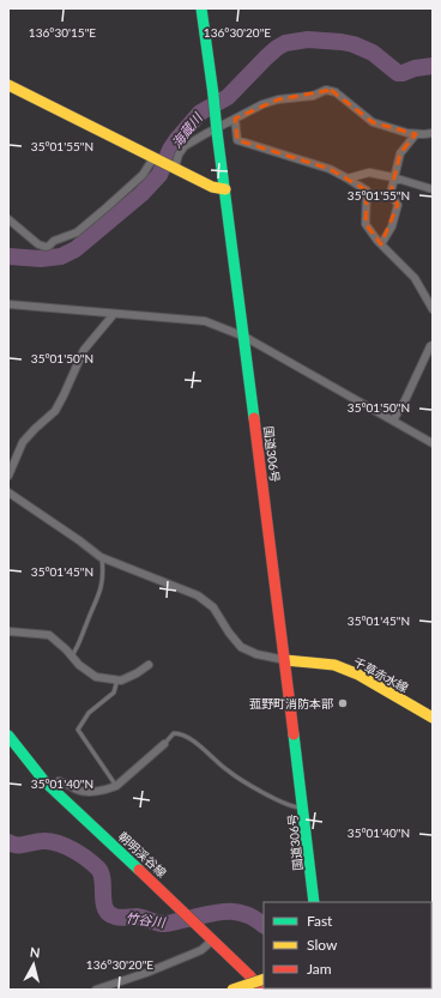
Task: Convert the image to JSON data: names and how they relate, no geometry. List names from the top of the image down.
{
  "streets": {
    "main road": ["国道306号", "千草赤水線", "朝明渓谷線"]
  },
  "crossings": [
    ["国道306号", "千草赤水線"]
  ],
  "water": ["海蔵川", "竹谷川"],
  "places": ["菰野町消防本部"],
  "legend": ["Fast", "Slow", "Jam"],
  "north": "top",
  "coordinates": [
    "136°30'15\"E",
    "136°30'20\"E",
    "35°01'55\"N",
    "35°01'50\"N",
    "35°01'45\"N",
    "35°01'40\"N"
  ]
}
